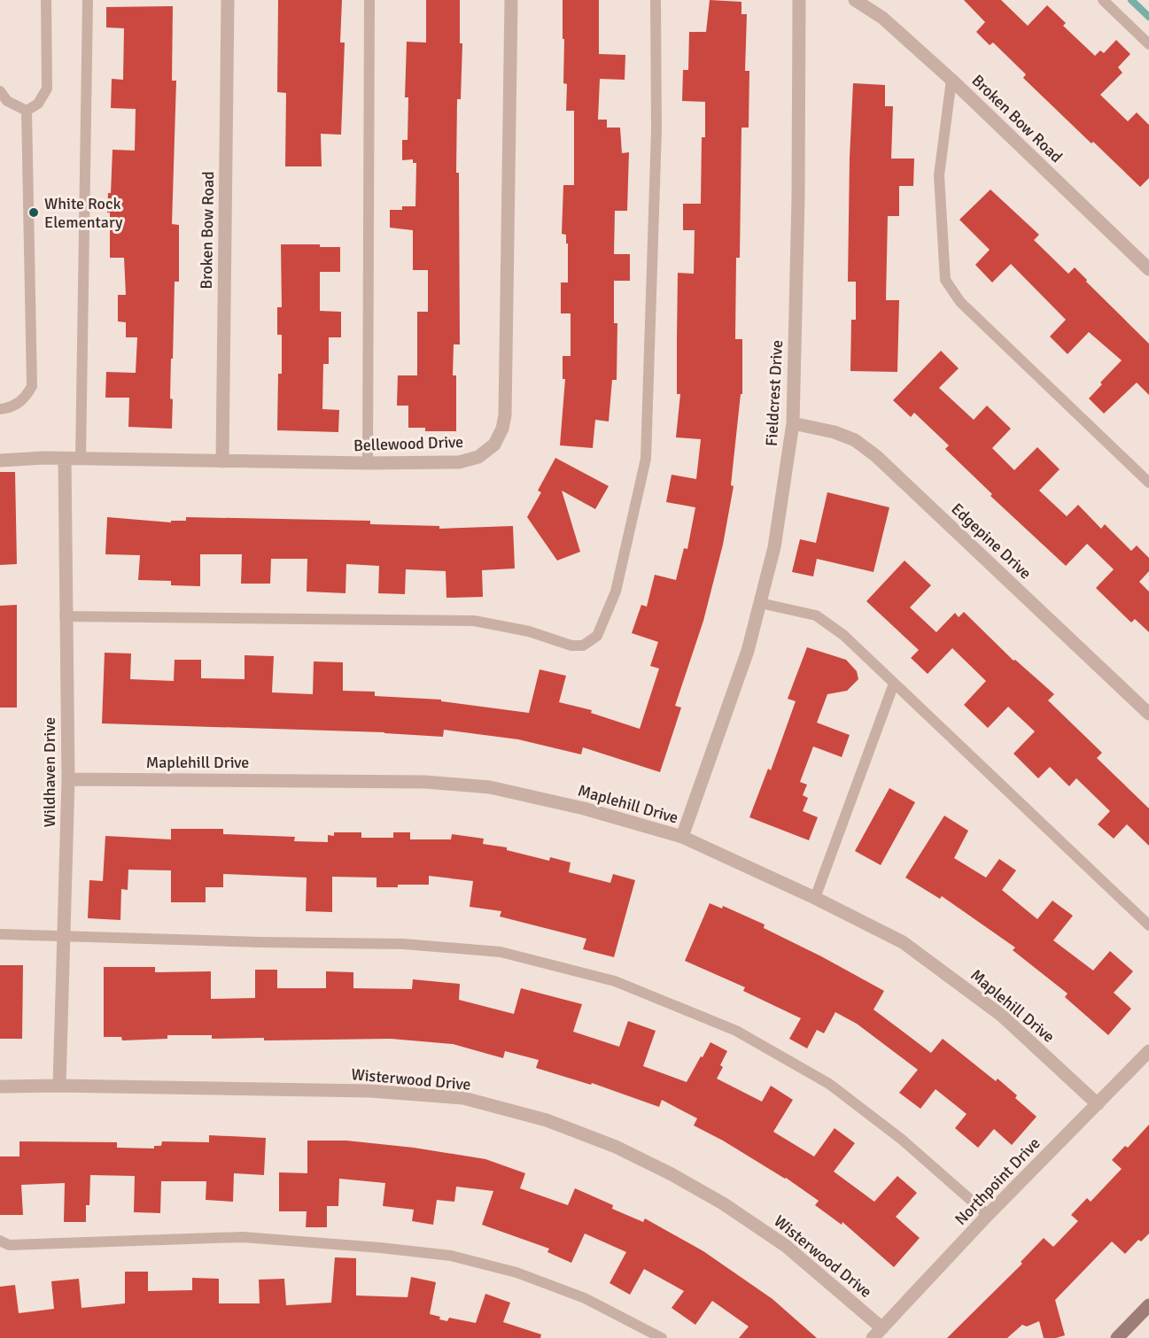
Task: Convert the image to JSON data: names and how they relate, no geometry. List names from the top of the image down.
{
  "streets": {
    "street": [
      "Broken Bow Road",
      "Fieldcrest Drive",
      "Bellewood Drive",
      "Edgepine Drive",
      "Maplehill Drive",
      "Wildhaven Drive",
      "Wisterwood Drive",
      "Northpoint Drive"
    ]
  },
  "crossings": [
    ["Broken Bow Road", "Bellewood Drive"],
    ["Fieldcrest Drive", "Edgepine Drive"],
    ["Fieldcrest Drive", "Maplehill Drive"],
    ["Bellewood Drive", "Wildhaven Drive"],
    ["Maplehill Drive", "Wildhaven Drive"],
    ["Maplehill Drive", "Northpoint Drive"],
    ["Wildhaven Drive", "Wisterwood Drive"],
    ["Wisterwood Drive", "Northpoint Drive"]
  ],
  "places": ["White Rock Elementary"]
}
